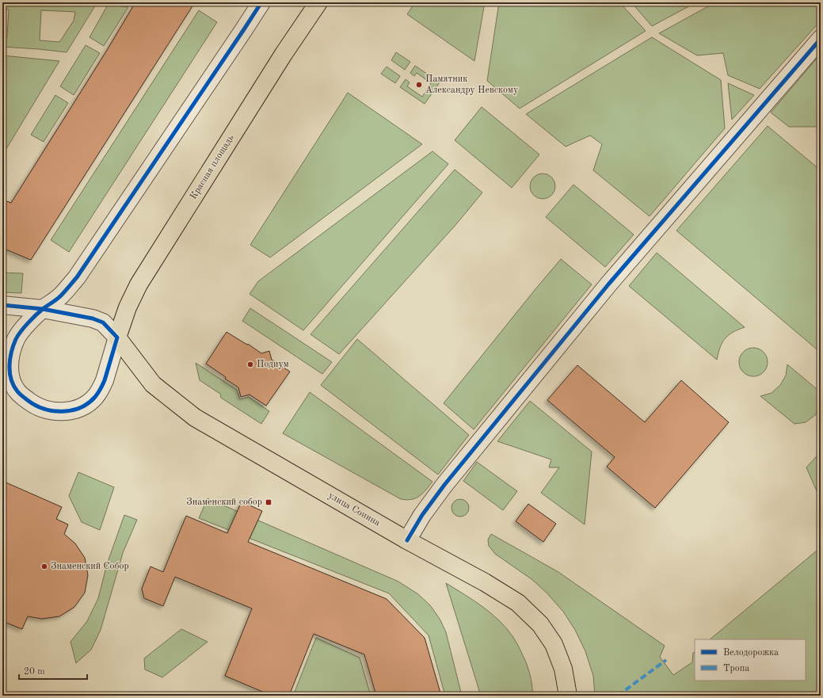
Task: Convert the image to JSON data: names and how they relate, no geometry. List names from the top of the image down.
{
  "streets": {
    "main road": ["Красная площадь", "улица Сонина"]
  },
  "crossings": [
    ["Красная площадь", "улица Сонина"]
  ],
  "places": {
    "other": ["Памятник Александру Невскому", "Подиум", "Знаменский Собор"],
    "transit": ["Знаменский собор"]
  },
  "legend": ["Велодорожка", "Тропа"],
  "scale_bar": "20 m"
}
